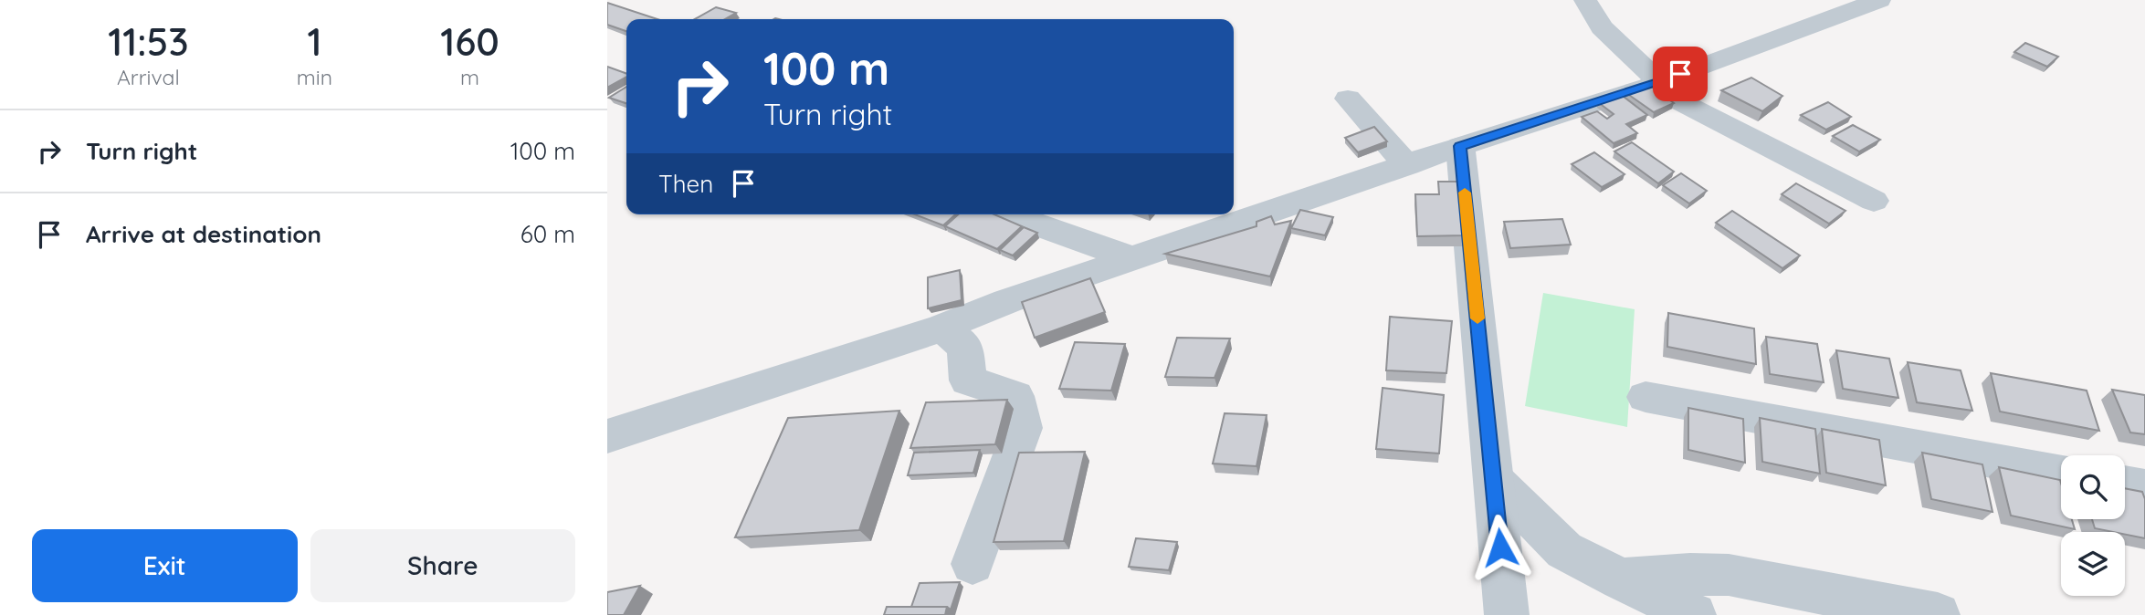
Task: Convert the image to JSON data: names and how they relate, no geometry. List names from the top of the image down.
{
  "page": {
    "eta": [
      "11:53",
      "Arrival",
      "1",
      "min",
      "160",
      "m"
    ],
    "turn": ["100 m", "Turn right"],
    "list": [
      {
        "name": "Turn right",
        "value": "100 m"
      },
      {
        "name": "Arrive at destination",
        "value": "60 m"
      }
    ],
    "then": "Then",
    "buttons": ["Exit", "Share"]
  }
}
